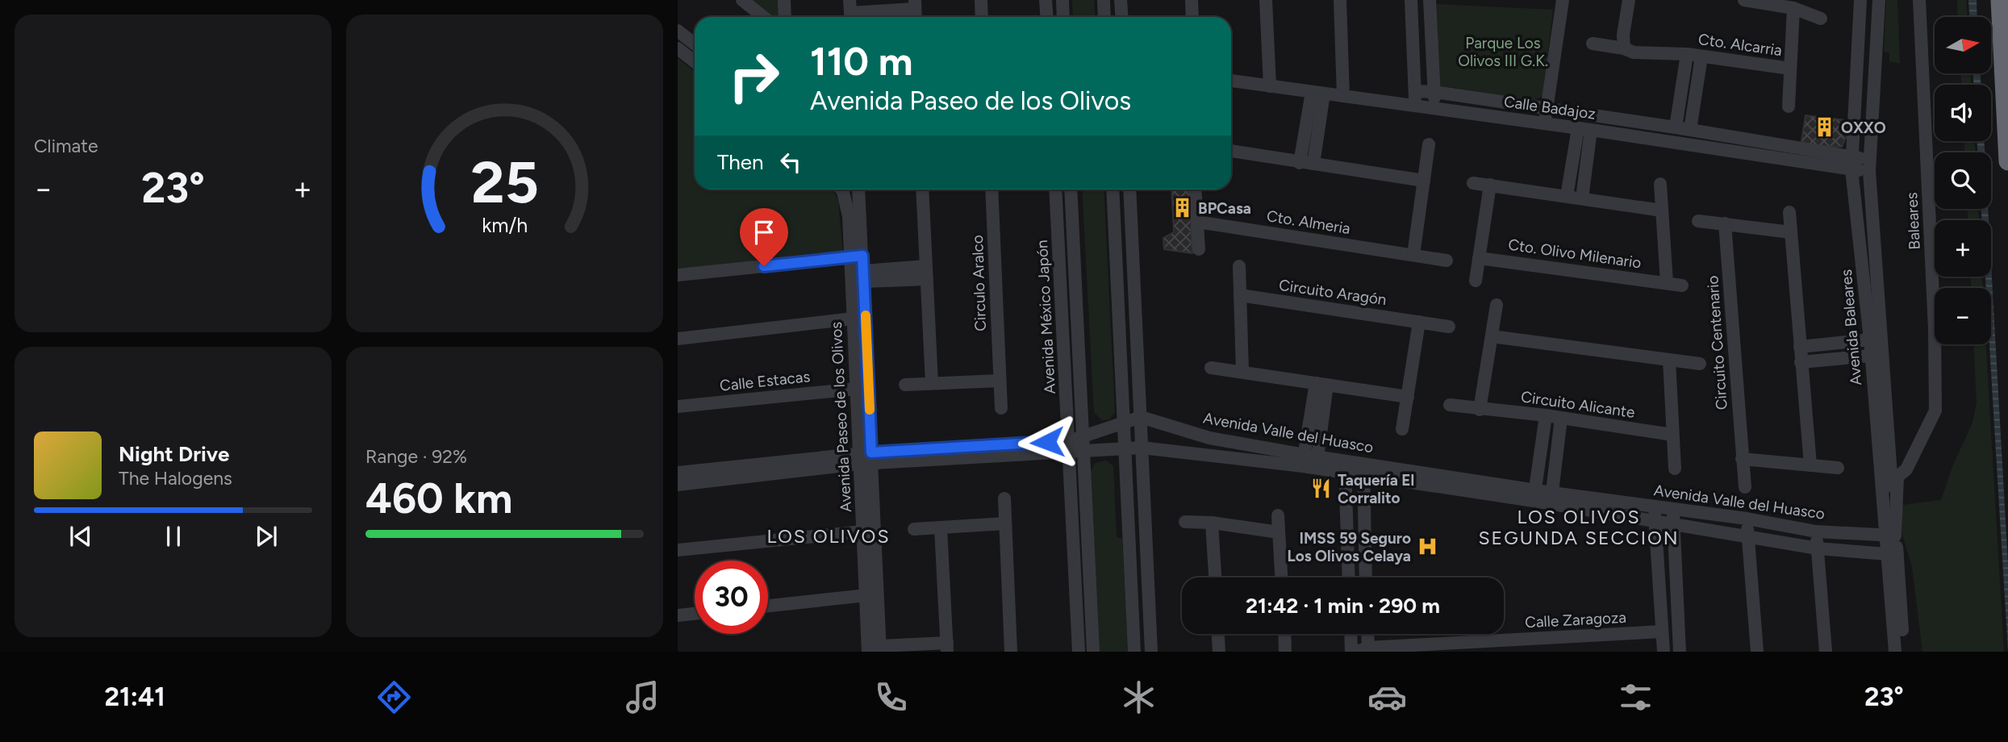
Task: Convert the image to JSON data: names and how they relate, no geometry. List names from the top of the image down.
{
  "streets": {
    "street": [
      "Cto. Alcarria",
      "Calle Badajoz",
      "Baleares",
      "Cto. Almeria",
      "Cto. Olivo Milenario",
      "Circulo Aralco",
      "Circuito Aragón",
      "Avenida México Japón",
      "Avenida Baleares",
      "Circuito Centenario",
      "Calle Estacas",
      "Circuito Alicante",
      "Avenida Paseo de los Olivos",
      "Avenida Valle del Huasco",
      "Calle Zaragoza"
    ]
  },
  "crossings": [
    ["Calle Badajoz", "Avenida Baleares"],
    ["Baleares", "Avenida Baleares"],
    ["Baleares", "Avenida Valle del Huasco"],
    ["Avenida México Japón", "Avenida Valle del Huasco"],
    ["Avenida Baleares", "Avenida Valle del Huasco"],
    ["Calle Estacas", "Avenida Paseo de los Olivos"],
    ["Avenida Paseo de los Olivos", "Avenida Valle del Huasco"]
  ],
  "districts": ["LOS OLIVOS SEGUNDA SECCION", "LOS OLIVOS"],
  "parks": ["Parque Los Olivos III G.K."],
  "places": {
    "building": ["OXXO", "BPCasa"],
    "restaurant": ["Taquería El Corralito"],
    "hospital": ["IMSS 59 Seguro Los Olivos Celaya"]
  },
  "north": "right",
  "page": {
    "tile": [
      "Climate",
      ["Range · 92%", "460 km"]
    ],
    "map_buttons": ["+", "−"],
    "turn": ["110 m", "Avenida Paseo de los Olivos"],
    "then": "Then",
    "heat": ["−", "23°", "+"],
    "song": ["Night Drive", "The Halogens"],
    "limit": "30",
    "trip": "21:42 · 1 min · 290 m",
    "tabs": ["21:41", "23°"],
    "gauge": ["25", "km/h"]
  }
}
